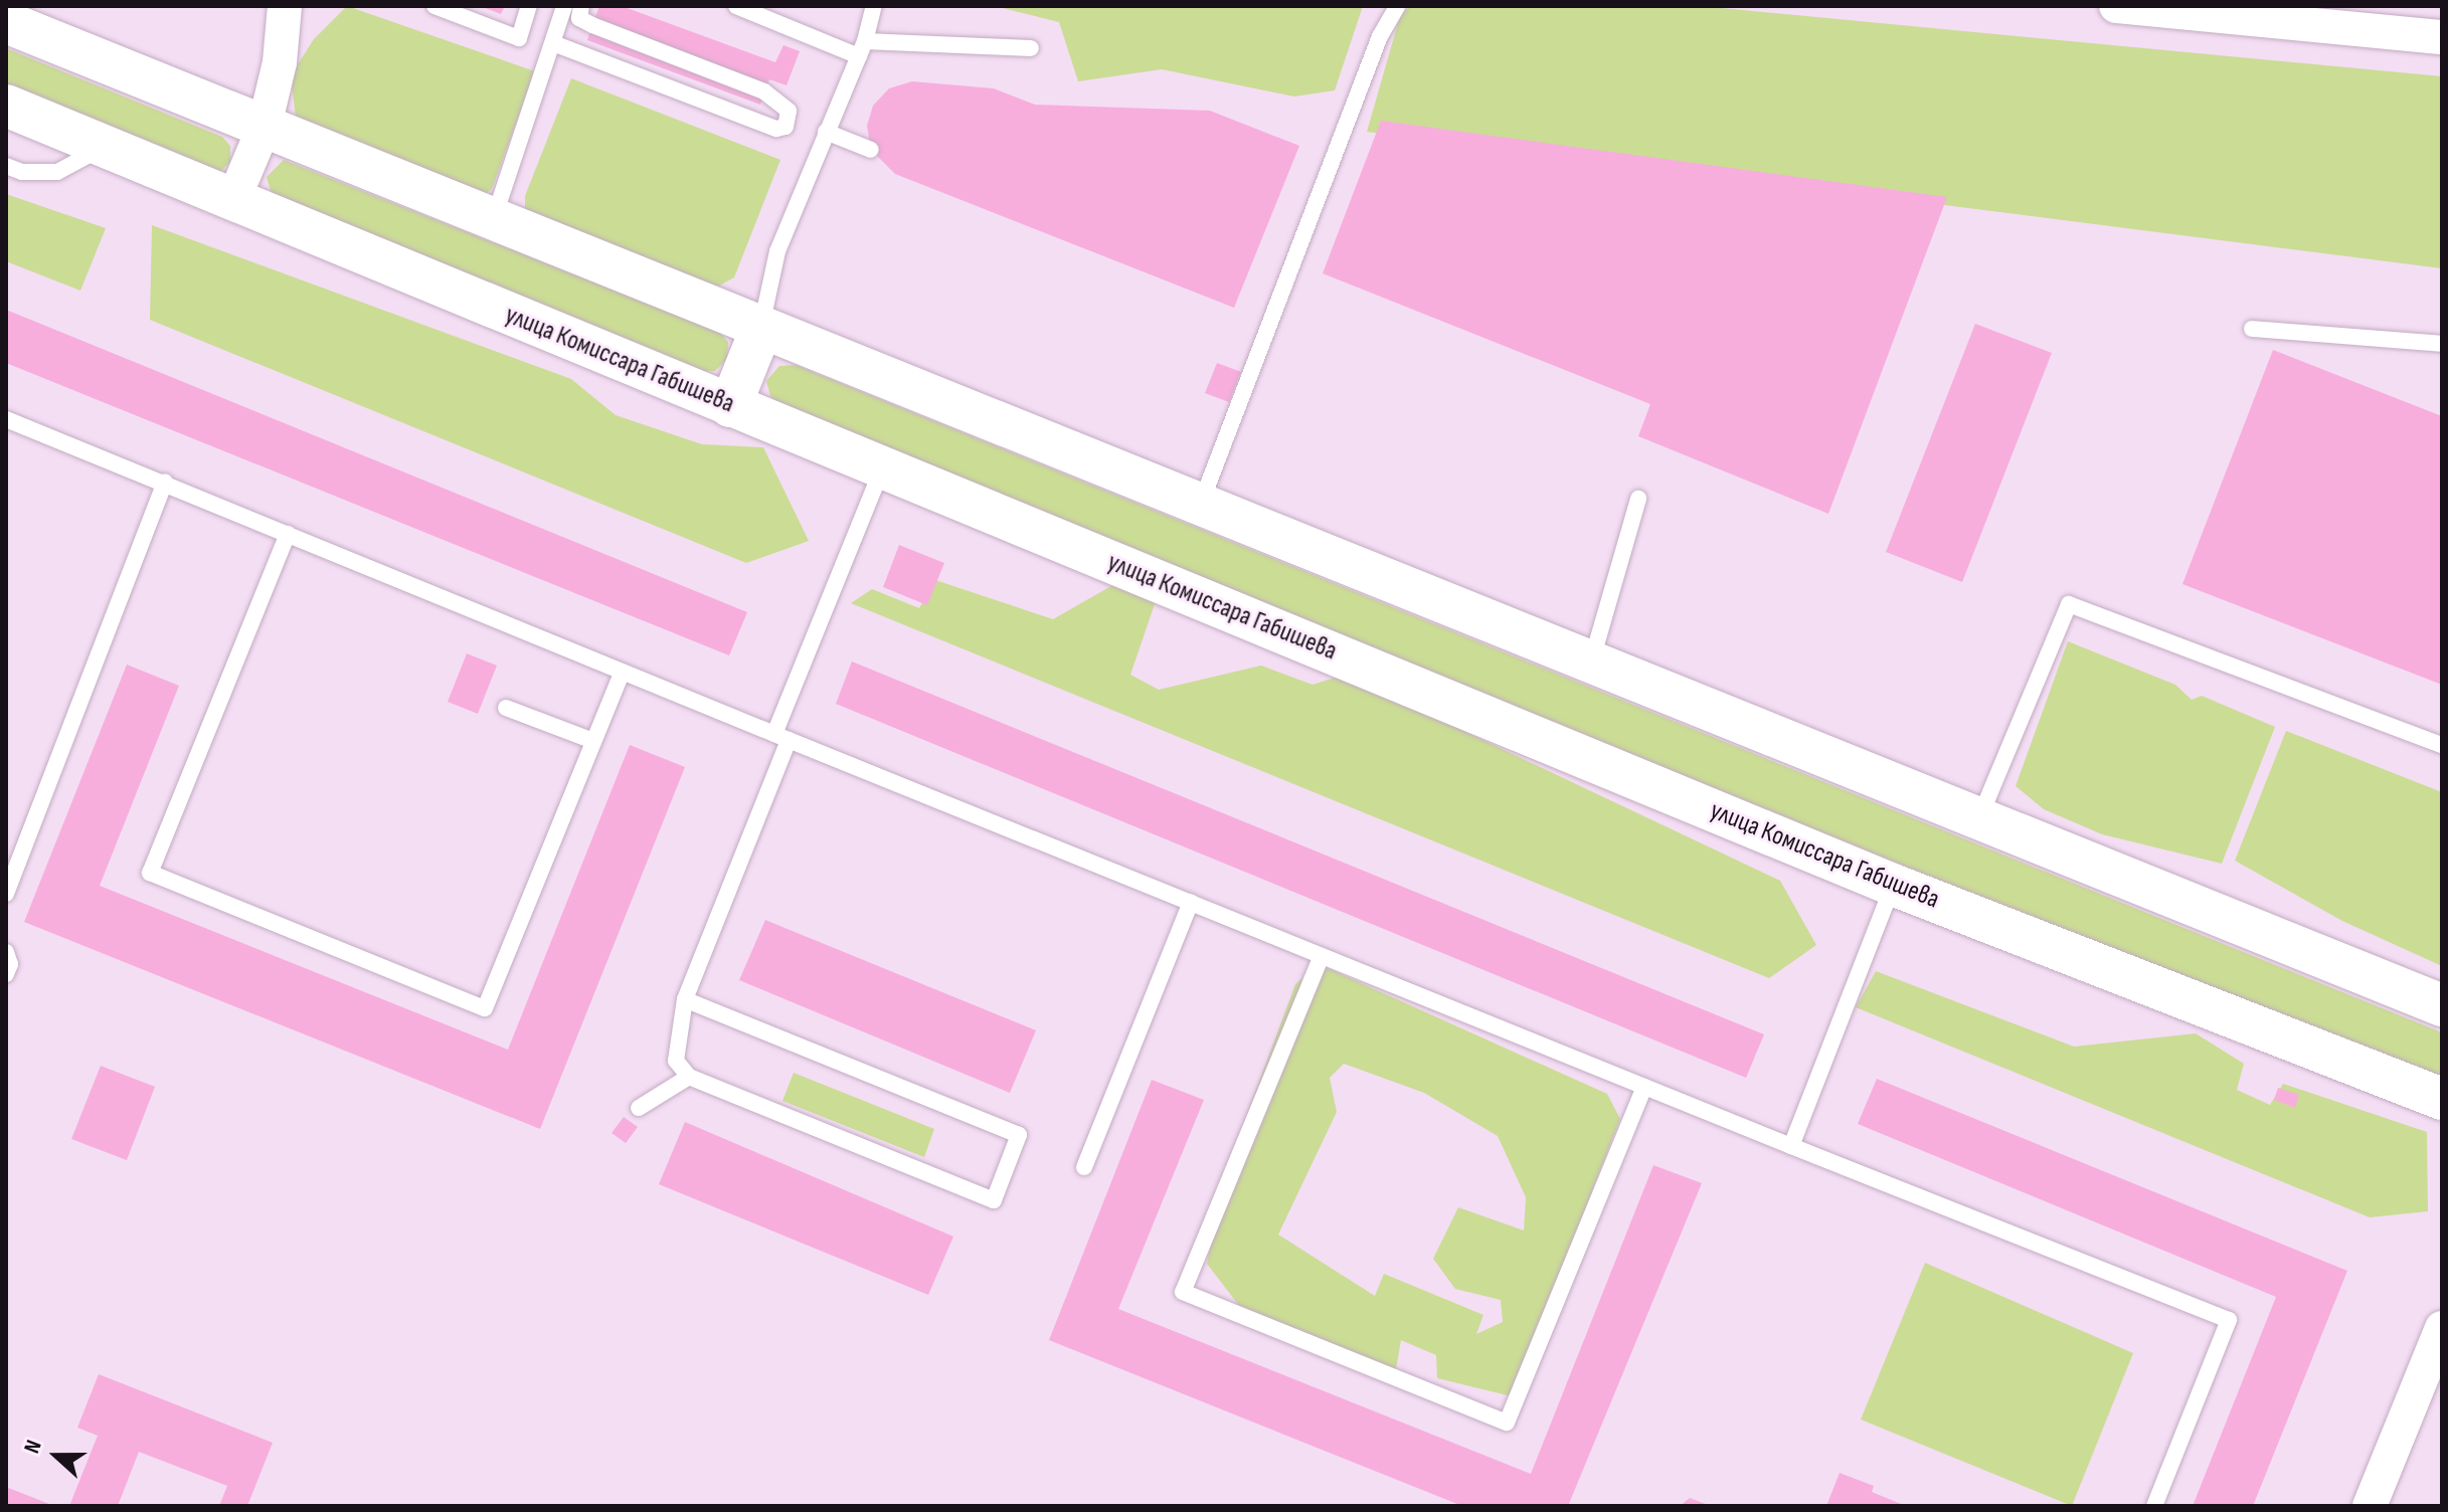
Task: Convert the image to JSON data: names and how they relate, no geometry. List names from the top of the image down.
{
  "streets": {
    "street": ["улица Комиссара Габишева"]
  },
  "north": "left"
}
